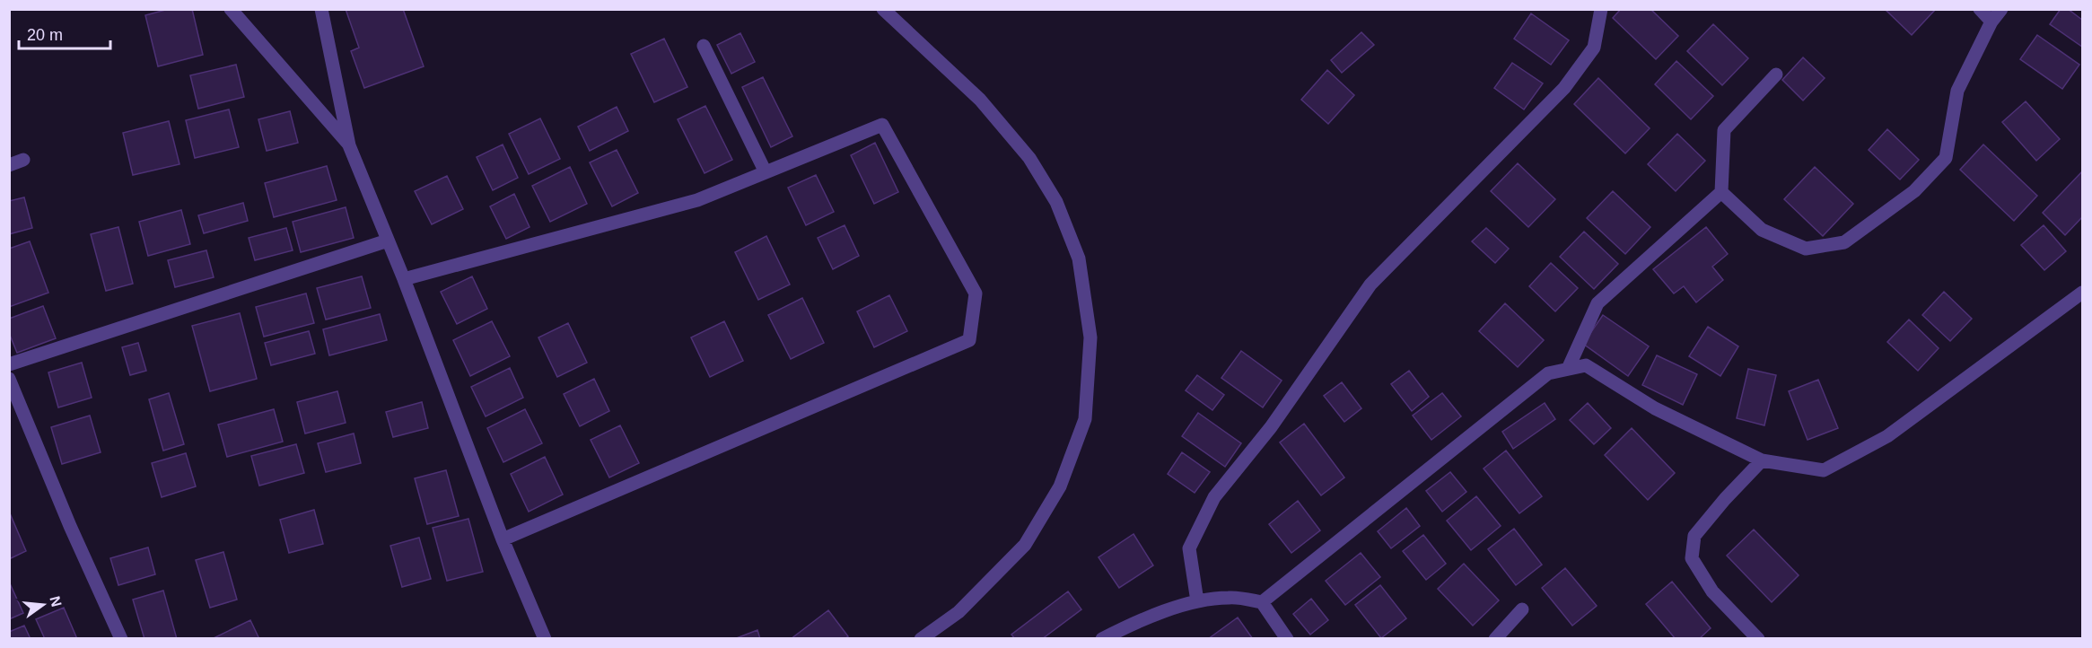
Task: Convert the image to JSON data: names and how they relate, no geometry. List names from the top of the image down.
{
  "scale_bar": "20 m",
  "north": "right"
}
